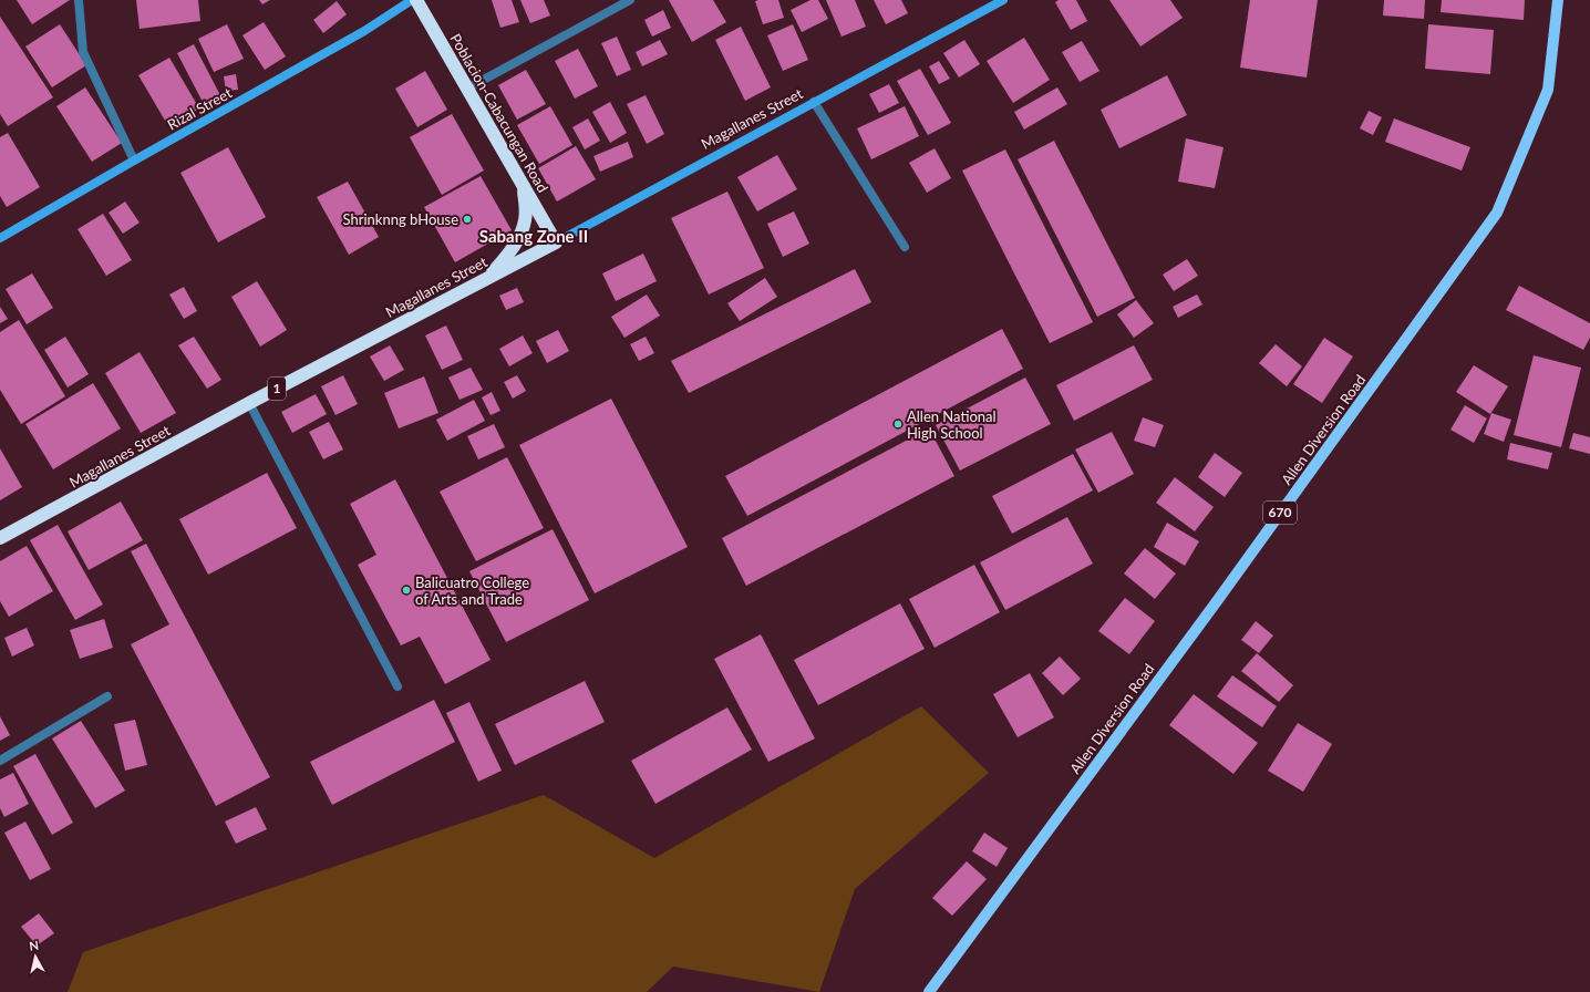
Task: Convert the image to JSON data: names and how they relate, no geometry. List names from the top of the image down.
{
  "streets": {
    "highway": ["Poblacion-Cabacungan Road", "Magallanes Street", "1"],
    "main road": ["Rizal Street", "Allen Diversion Road", "670"]
  },
  "crossings": [
    ["Poblacion-Cabacungan Road", "Magallanes Street"]
  ],
  "districts": ["Sabang Zone II"],
  "places": ["Shrinknng bHouse", "Allen National High School", "Balicuatro College of Arts and Trade"],
  "north": "top"
}
